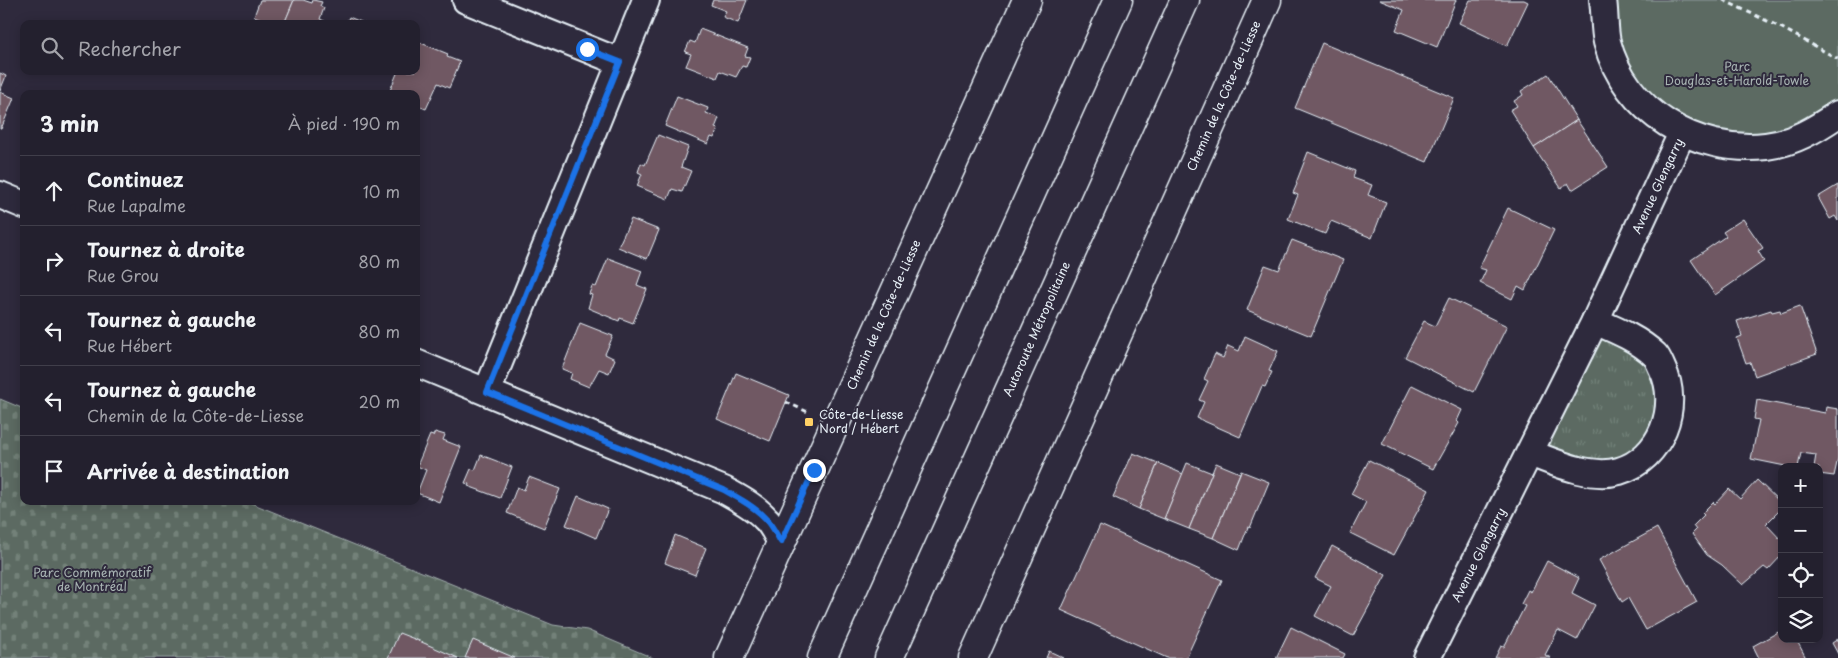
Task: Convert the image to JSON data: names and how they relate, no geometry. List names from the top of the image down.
{
  "streets": {
    "main road": ["Chemin de la Côte-de-Liesse", "Autoroute Métropolitaine"],
    "street": ["Avenue Glengarry"]
  },
  "parks": ["Parc Douglas-et-Harold-Towle", "Parc Commémoratif de Montréal"],
  "places": {
    "transit": ["Côte-de-Liesse Nord / Hébert"]
  },
  "page": {
    "search": "Rechercher",
    "heading": ["3 min", "À pied · 190 m"],
    "list": [
      ["Continuez", "Rue Lapalme", "10 m"],
      ["Tournez à droite", "Rue Grou", "80 m"],
      ["Tournez à gauche", "Rue Hébert", "80 m"],
      ["Tournez à gauche", "Chemin de la Côte-de-Liesse", "20 m"],
      "Arrivée à destination"
    ],
    "map_buttons": ["+", "−"]
  }
}
